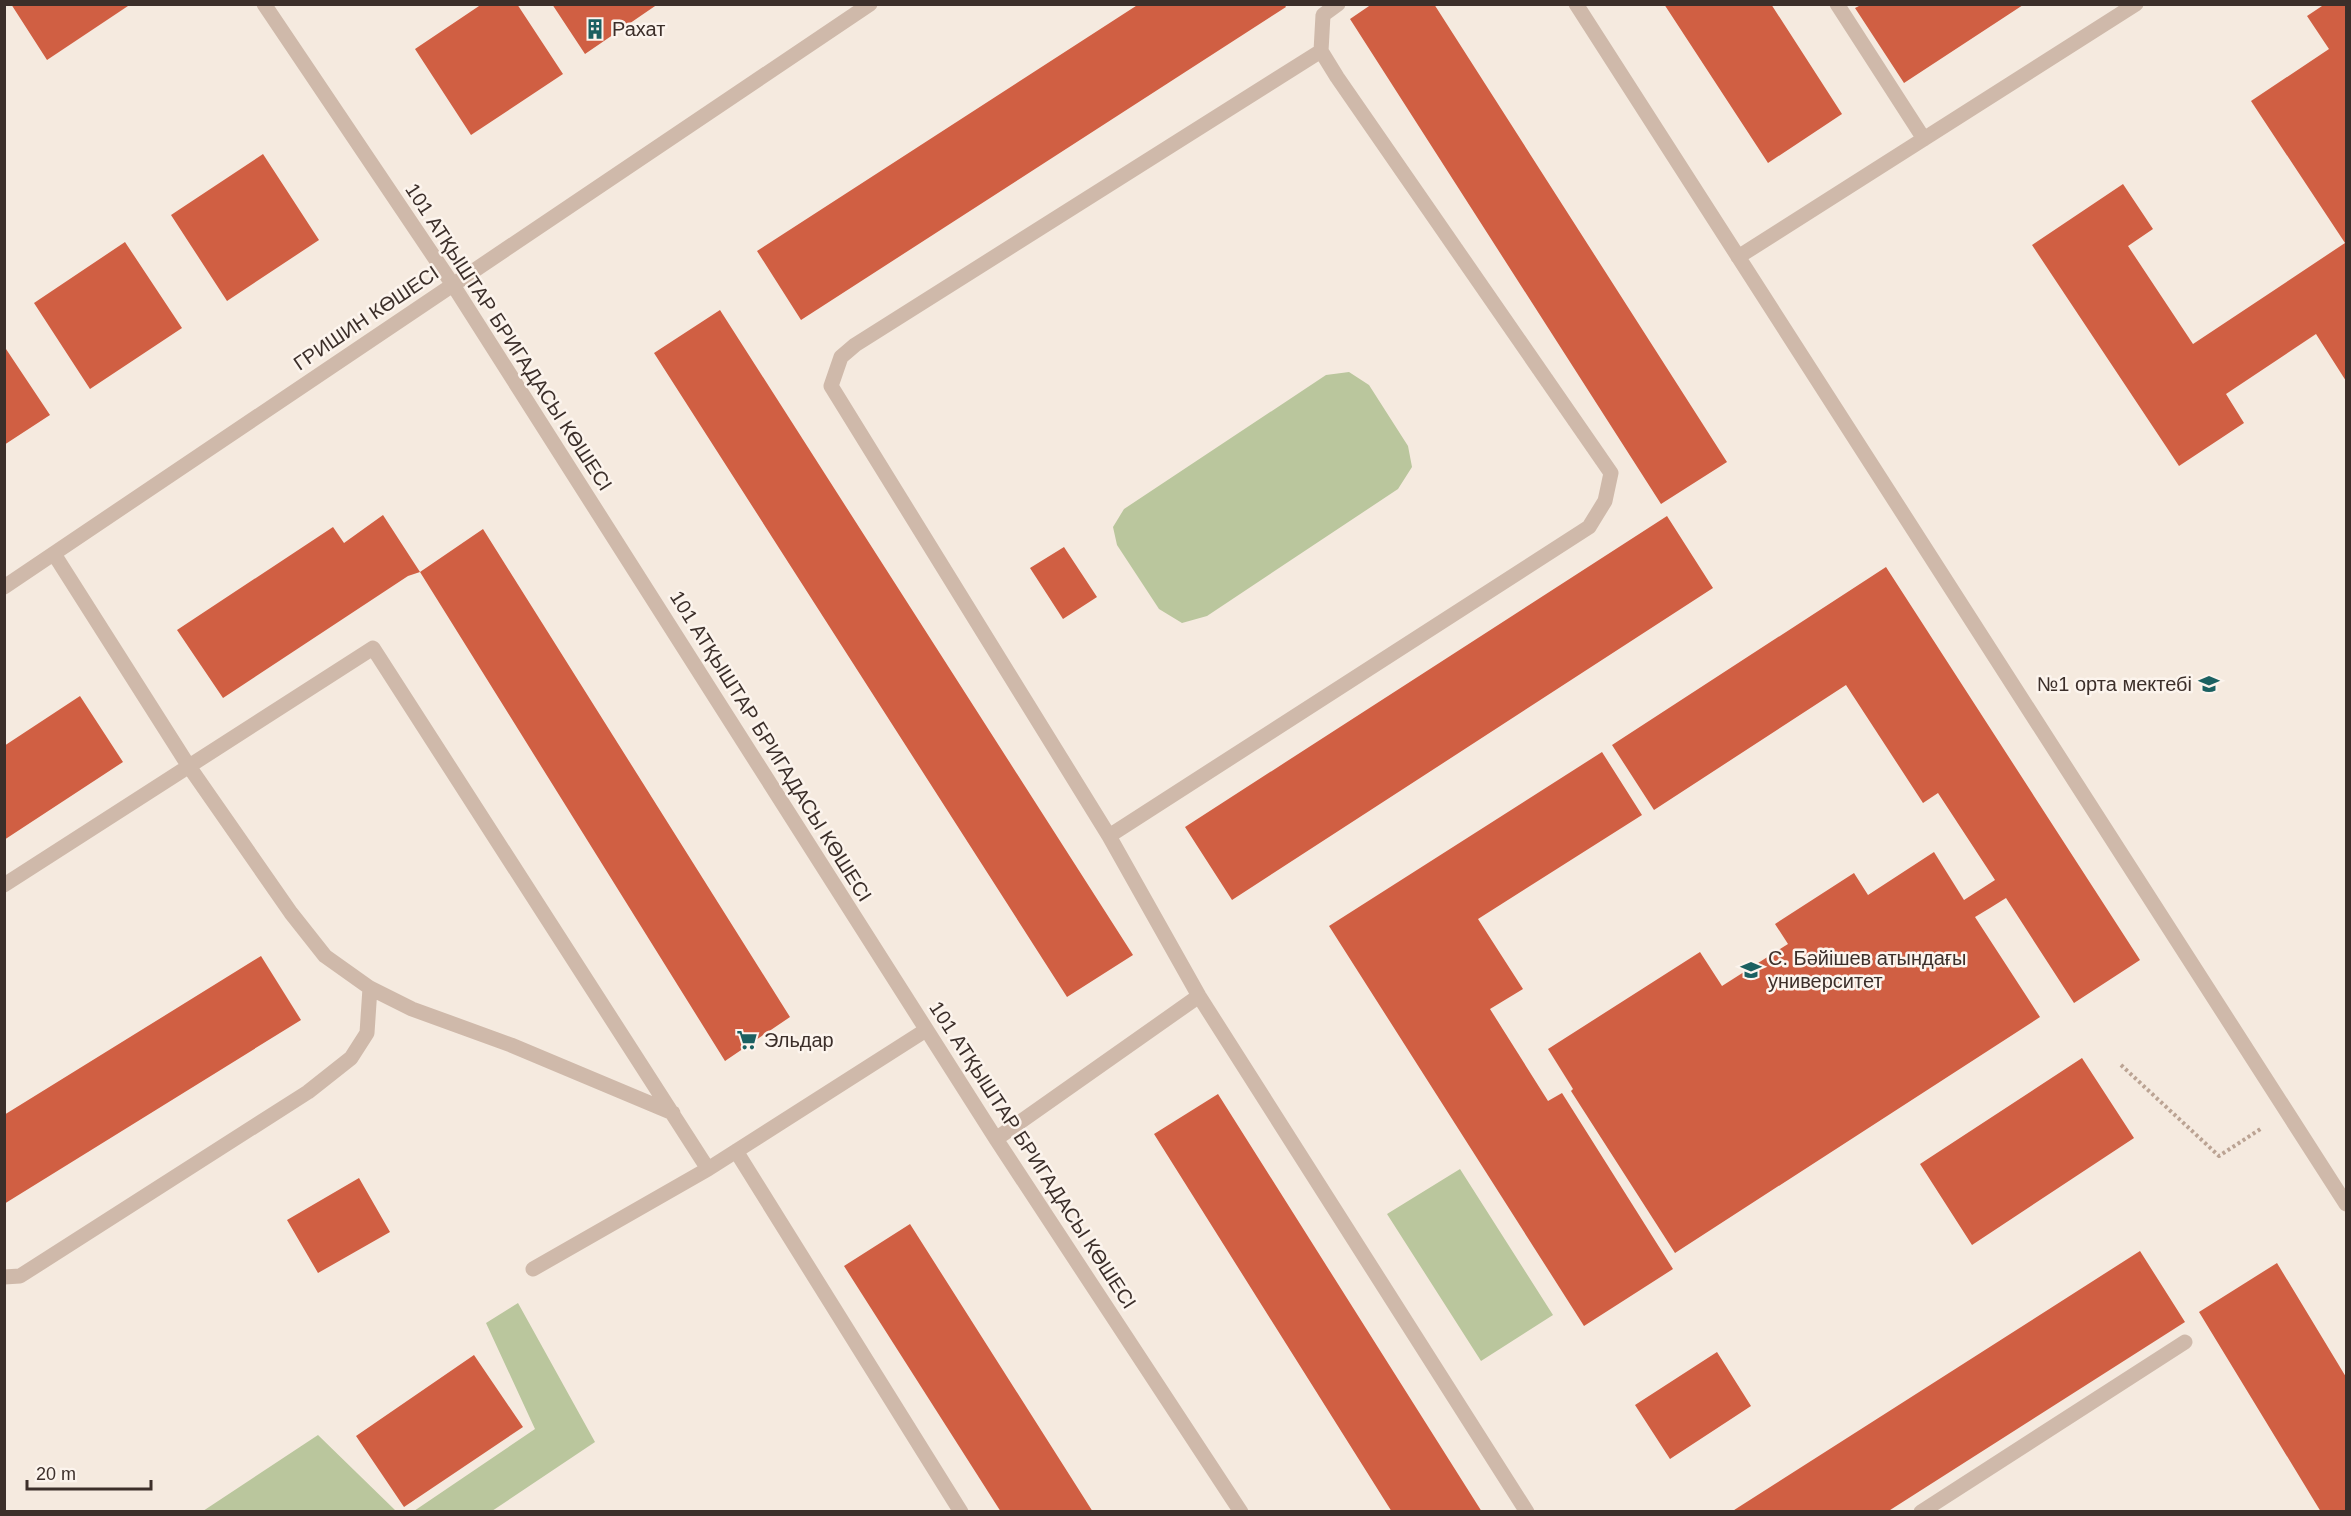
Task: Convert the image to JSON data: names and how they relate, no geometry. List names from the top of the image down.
{
  "streets": {
    "street": ["ГРИШИН КӨШЕСІ", "101 АТҚЫШТАР БРИГАДАСЫ КӨШЕСІ"]
  },
  "crossings": [
    ["ГРИШИН КӨШЕСІ", "101 АТҚЫШТАР БРИГАДАСЫ КӨШЕСІ"]
  ],
  "places": {
    "building": ["Рахат"],
    "school or university": ["№1 орта мектебі", "С. Бәйішев атындағы университет"],
    "supermarket": ["Эльдар"]
  },
  "scale_bar": "20 m"
}
